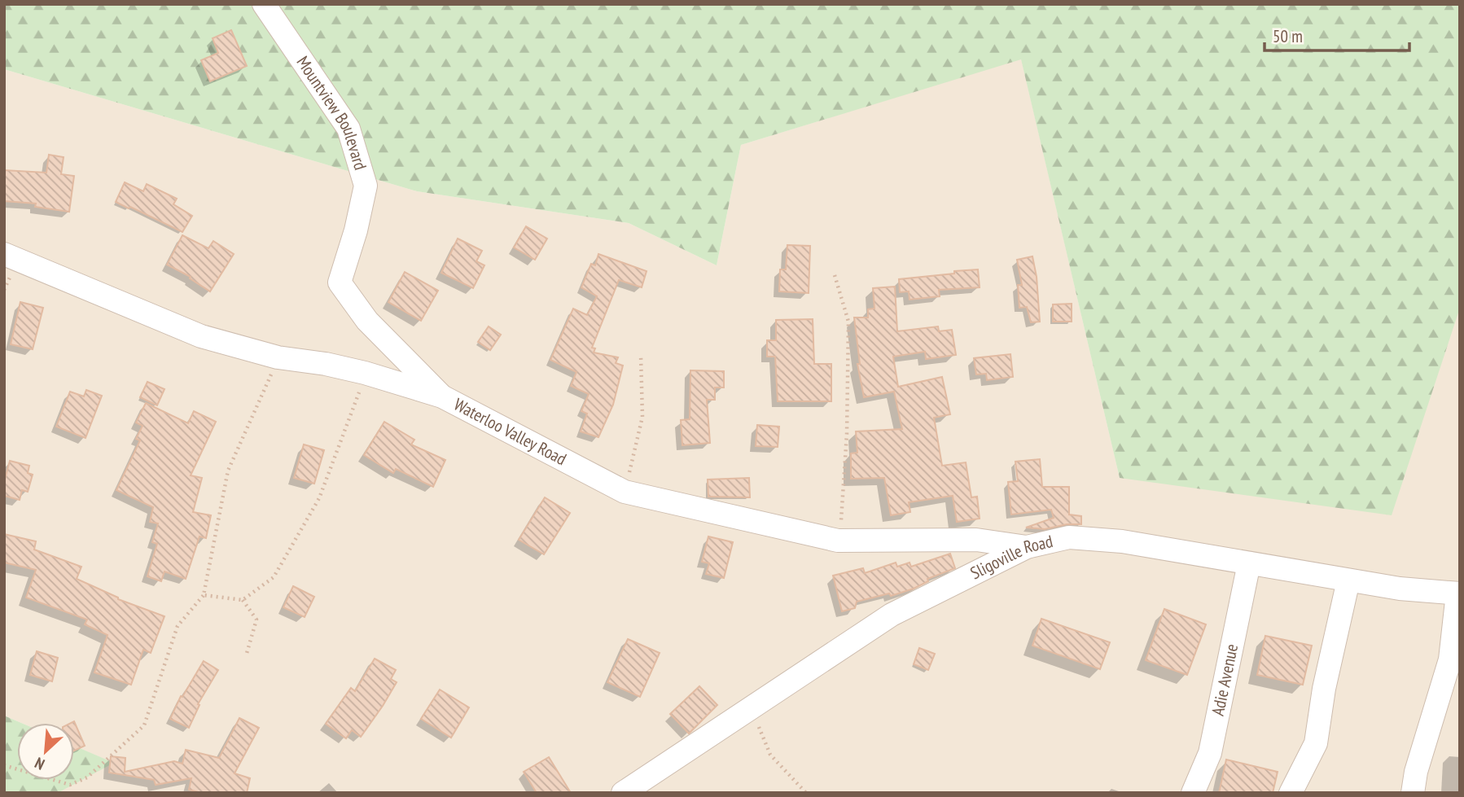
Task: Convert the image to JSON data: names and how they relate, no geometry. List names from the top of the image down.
{
  "streets": {
    "street": [
      "Mountview Boulevard",
      "Waterloo Valley Road",
      "Sligoville Road",
      "Adie Avenue"
    ]
  },
  "crossings": [
    ["Mountview Boulevard", "Waterloo Valley Road"],
    ["Waterloo Valley Road", "Sligoville Road"],
    ["Sligoville Road", "Adie Avenue"]
  ],
  "scale_bar": "50 m",
  "north": "bottom left"
}
